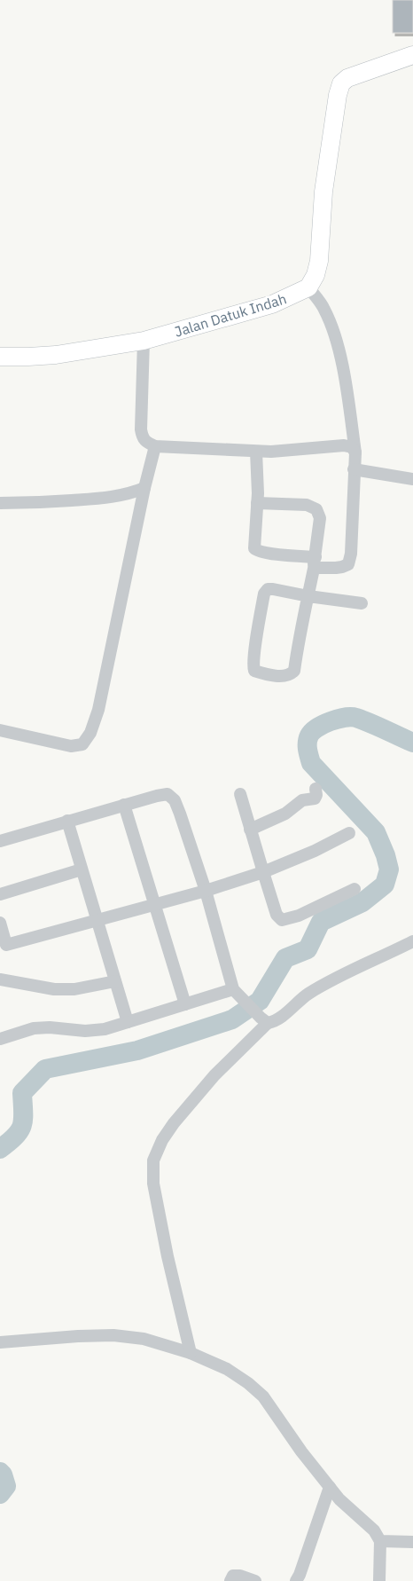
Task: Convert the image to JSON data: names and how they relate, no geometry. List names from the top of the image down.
{
  "streets": {
    "street": ["Jalan Datuk Indah"]
  }
}
